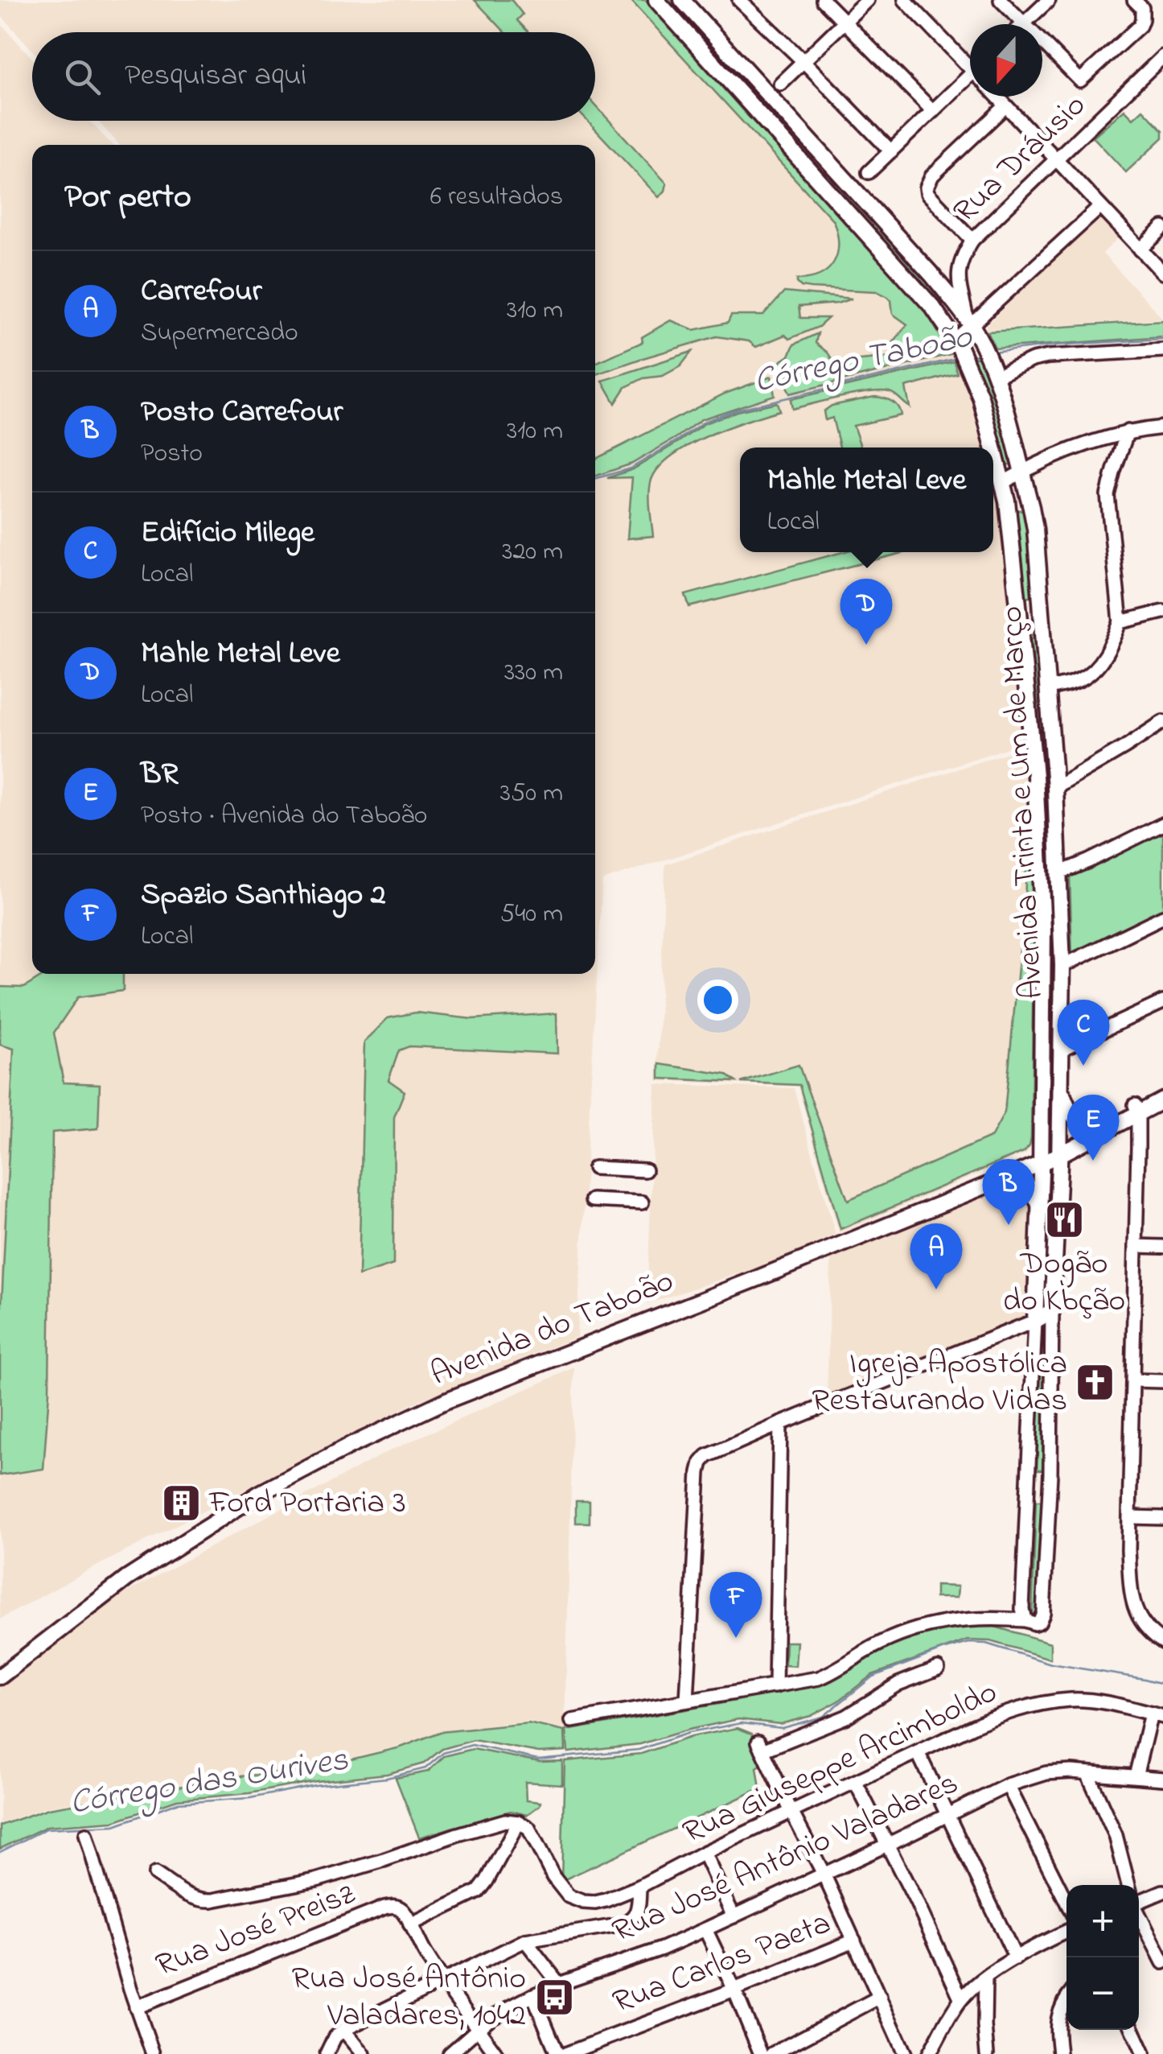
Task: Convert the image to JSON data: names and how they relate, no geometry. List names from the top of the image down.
{
  "streets": {
    "main road": ["Avenida Trinta e Um de Março", "Avenida do Taboão"],
    "street": [
      "Rua Dráusio",
      "Rua Giuseppe Arcimboldo",
      "Rua José Antônio Valadares",
      "Rua José Preisz",
      "Rua Carlos Paeta"
    ]
  },
  "crossings": [
    ["Rua Dráusio", "Avenida Trinta e Um de Março"],
    ["Avenida Trinta e Um de Março", "Avenida do Taboão"]
  ],
  "water": ["Córrego Taboão", "Córrego das Ourives"],
  "places": {
    "restaurant": ["Dogão do Kbção"],
    "church": ["Igreja Apostólica Restaurando Vidas"],
    "building": ["Ford Portaria 3"],
    "bus stop": ["Rua José Antônio Valadares, 1042"]
  },
  "north": "bottom",
  "page": {
    "search": "Pesquisar aqui",
    "heading": ["Por perto", "6 resultados"],
    "list": [
      {
        "mark": "A",
        "name": "Carrefour",
        "note": "Supermercado",
        "value": "310 m"
      },
      {
        "mark": "B",
        "name": "Posto Carrefour",
        "note": "Posto",
        "value": "310 m"
      },
      {
        "mark": "C",
        "name": "Edifício Milege",
        "note": "Local",
        "value": "320 m"
      },
      {
        "mark": "D",
        "name": "Mahle Metal Leve",
        "note": "Local",
        "value": "330 m"
      },
      {
        "mark": "E",
        "name": "BR",
        "note": "Posto · Avenida do Taboão",
        "value": "350 m"
      },
      {
        "mark": "F",
        "name": "Spazio Santhiago 2",
        "note": "Local",
        "value": "540 m"
      }
    ],
    "popup": ["Mahle Metal Leve", "Local"],
    "pins": [
      "D",
      "C",
      "E",
      "B",
      "A",
      "F"
    ],
    "map_buttons": ["+", "−"]
  }
}
